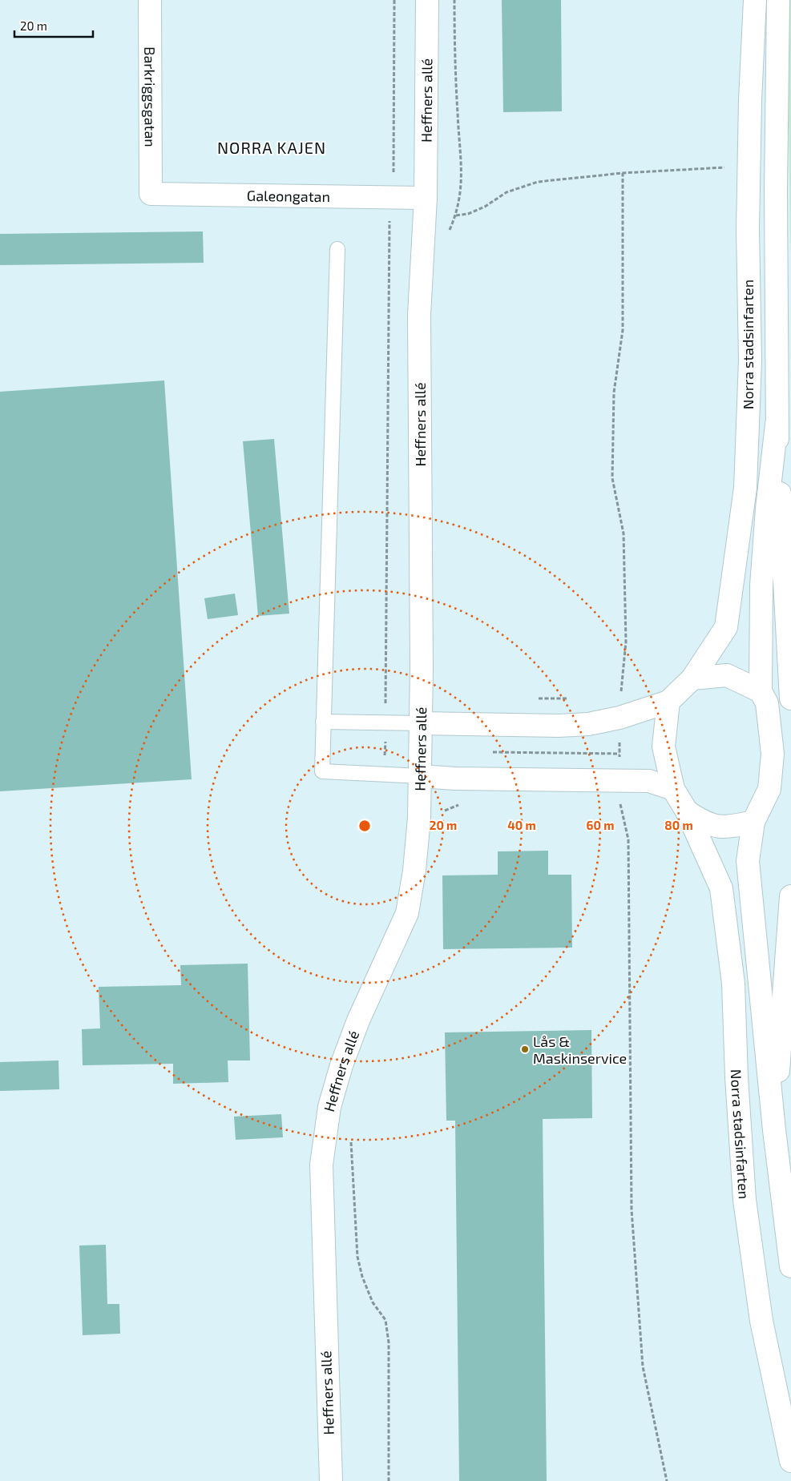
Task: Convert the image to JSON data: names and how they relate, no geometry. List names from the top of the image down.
{
  "streets": {
    "main road": [
      "Barkriggsgatan",
      "Heffners allé",
      "Galeongatan",
      "Norra stadsinfarten"
    ]
  },
  "crossings": [
    ["Barkriggsgatan", "Galeongatan"],
    ["Heffners allé", "Galeongatan"]
  ],
  "districts": ["NORRA KAJEN"],
  "places": ["Lås & Maskinservice"],
  "scale_bar": "20 m",
  "rings": [
    "20 m",
    "40 m",
    "60 m",
    "80 m"
  ]
}
